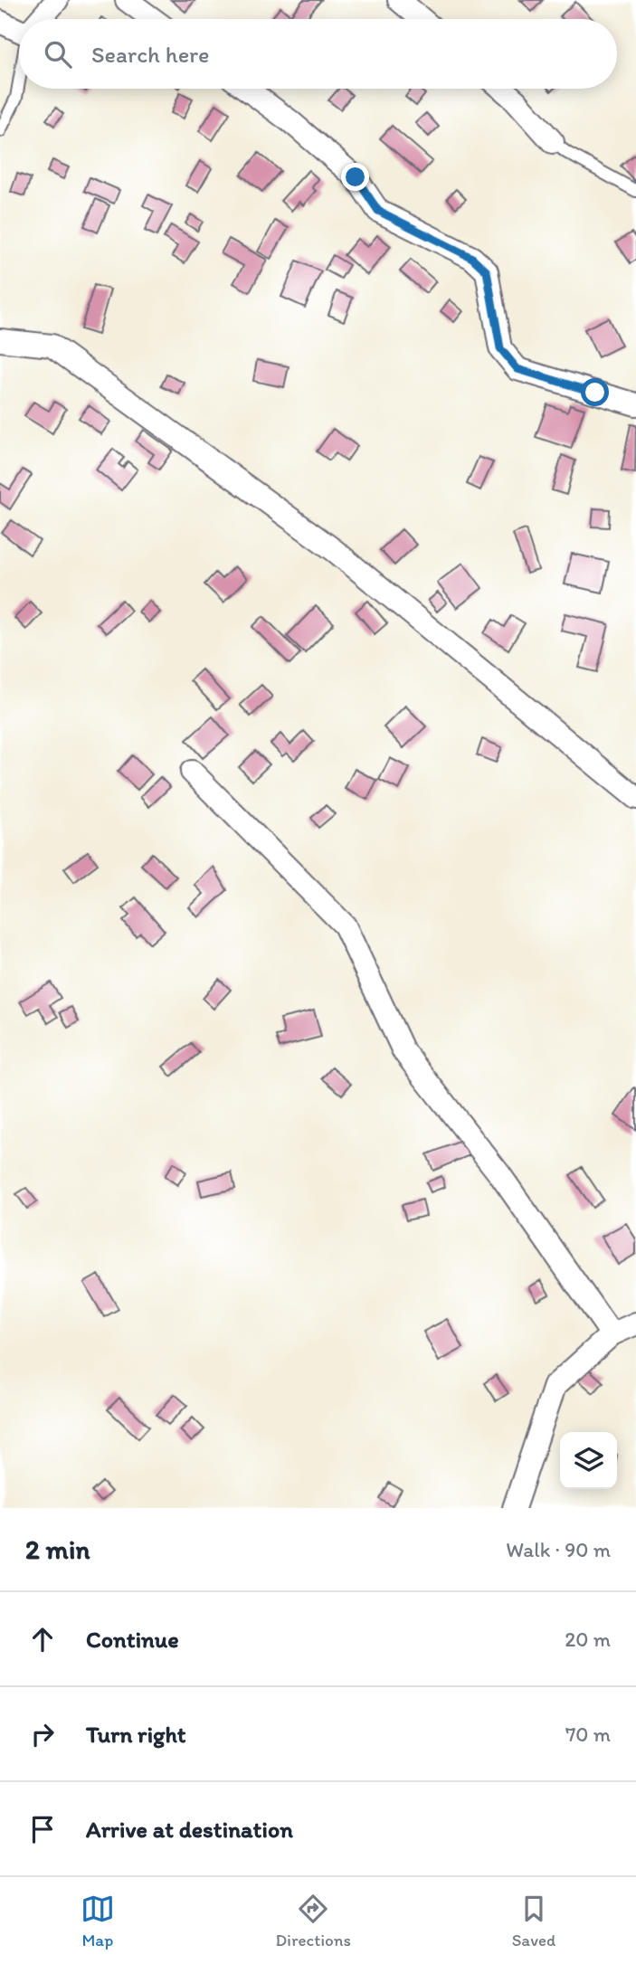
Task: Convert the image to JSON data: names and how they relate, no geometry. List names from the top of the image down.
{
  "page": {
    "search": "Search here",
    "heading": ["2 min", "Walk · 90 m"],
    "list": [
      ["Continue", "20 m"],
      ["Turn right", "70 m"],
      "Arrive at destination"
    ],
    "nav": ["Map", "Directions", "Saved"]
  }
}
